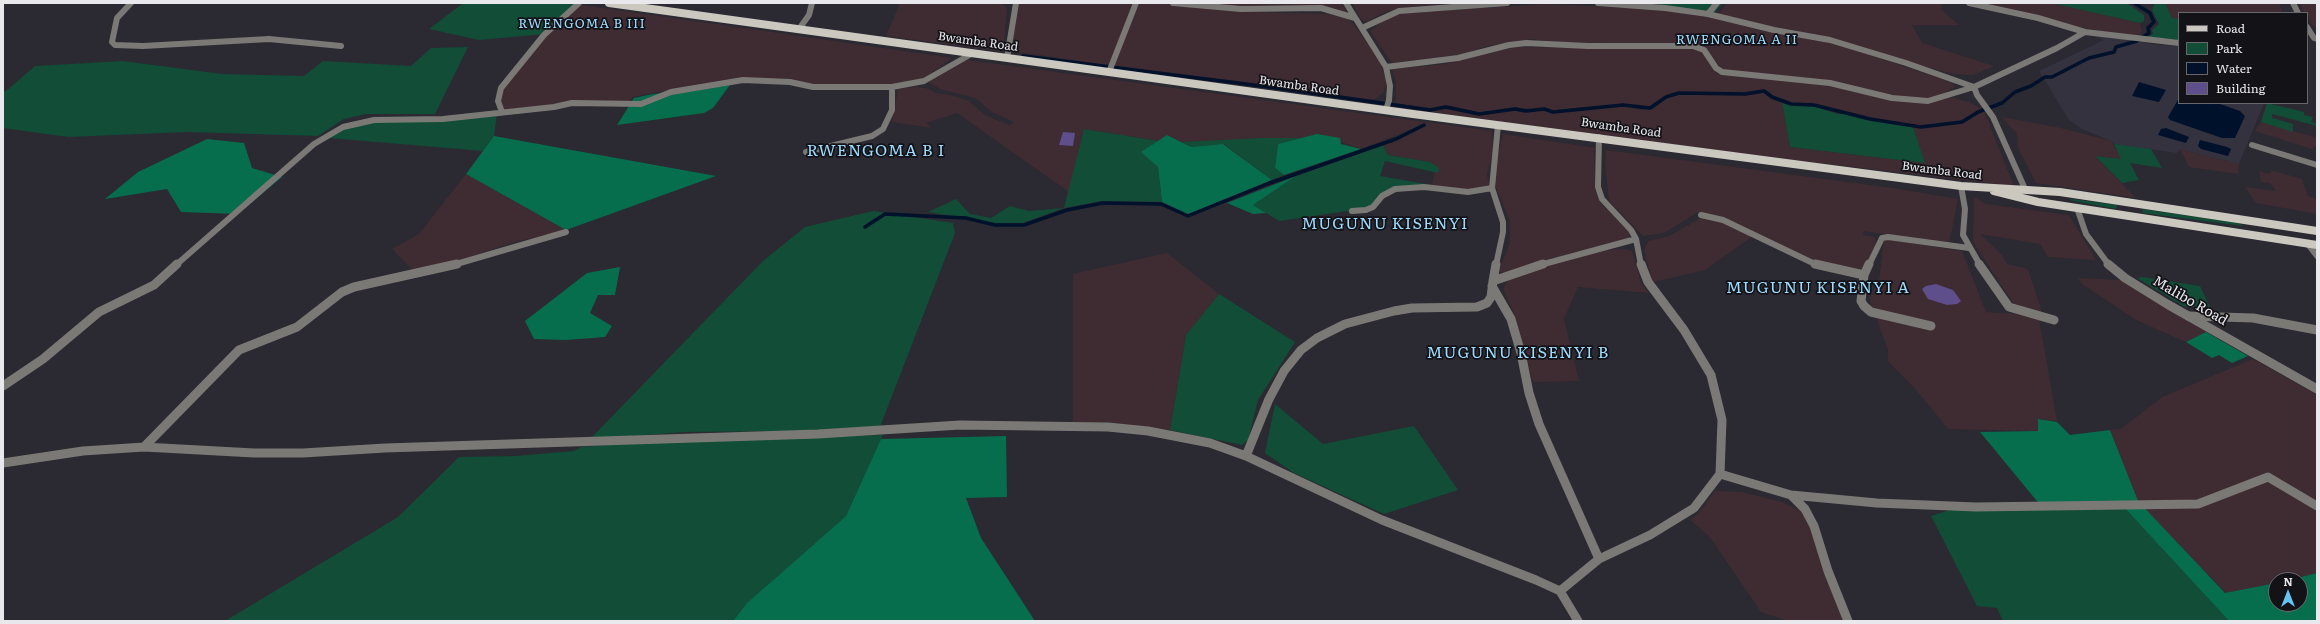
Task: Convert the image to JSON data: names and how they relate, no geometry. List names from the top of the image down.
{
  "streets": {
    "main road": ["Bwamba Road"],
    "street": ["Malibo Road"]
  },
  "crossings": [
    ["Bwamba Road", "Malibo Road"]
  ],
  "districts": [
    "RWENGOMA B III",
    "RWENGOMA A II",
    "RWENGOMA B I",
    "MUGUNU KISENYI",
    "MUGUNU KISENYI A",
    "MUGUNU KISENYI B"
  ],
  "legend": [
    "Road",
    "Park",
    "Water",
    "Building"
  ],
  "north": "top"
}
